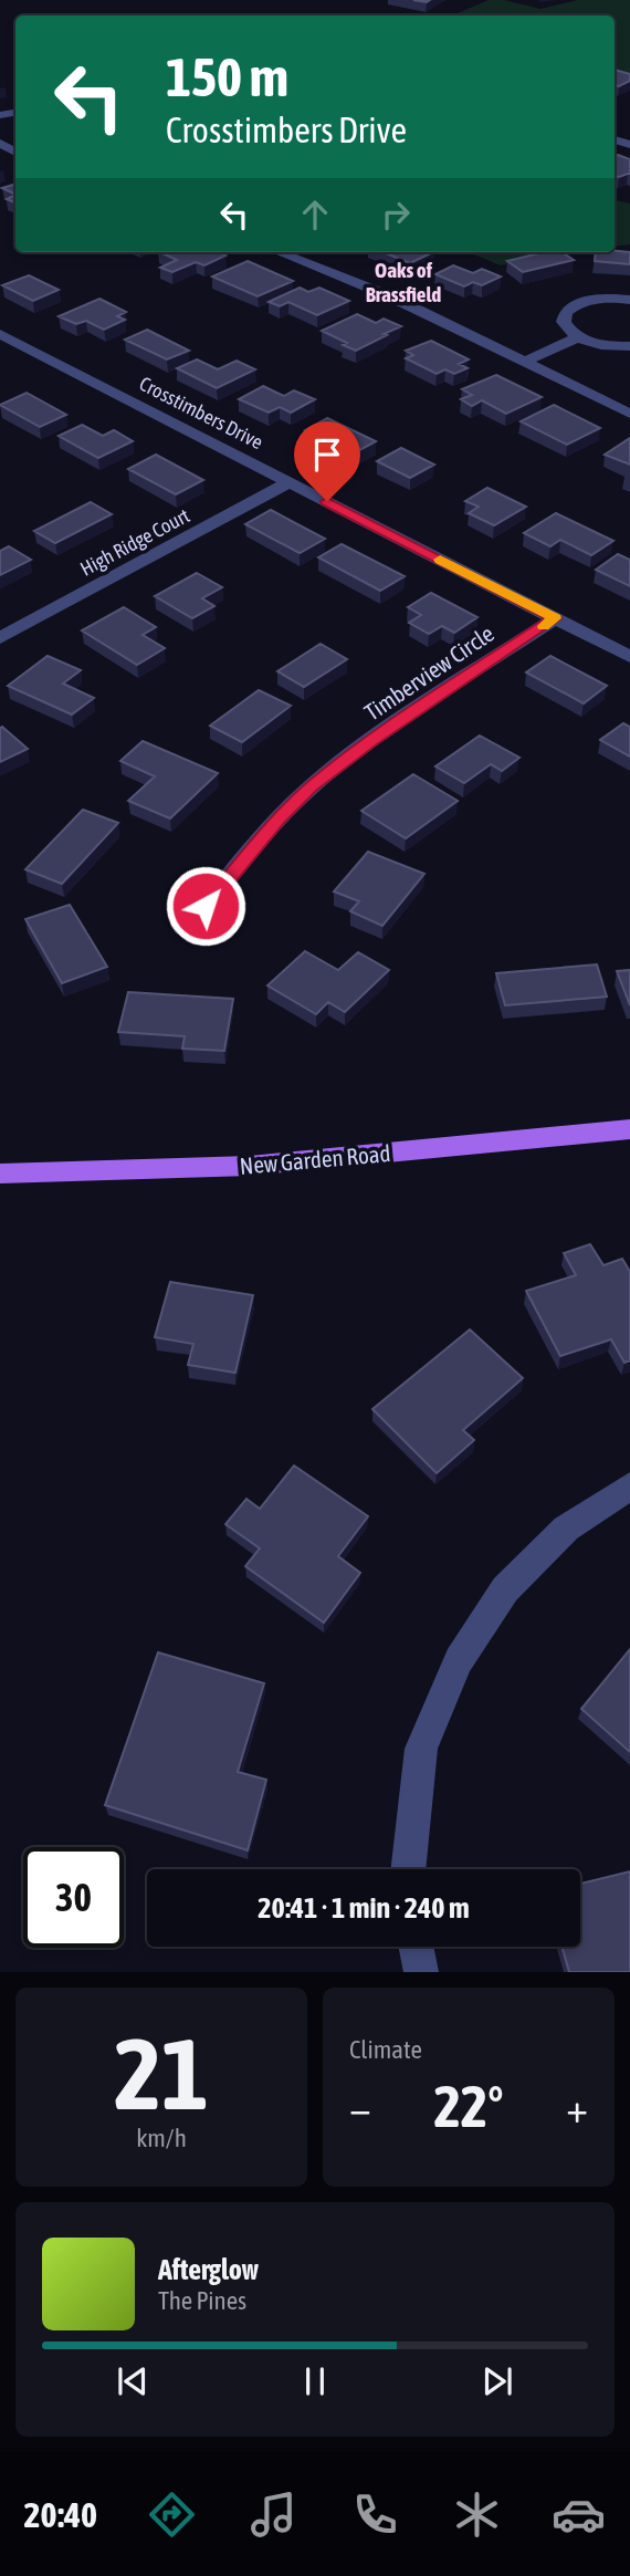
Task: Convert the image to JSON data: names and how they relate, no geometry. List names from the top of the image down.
{
  "streets": {
    "main road": ["New Garden Road"],
    "street": ["Crosstimbers Drive", "High Ridge Court", "Timberview Circle"]
  },
  "crossings": [
    ["Crosstimbers Drive", "High Ridge Court"],
    ["Crosstimbers Drive", "Timberview Circle"]
  ],
  "districts": ["Oaks of Brassfield"],
  "page": {
    "turn": ["150 m", "Crosstimbers Drive"],
    "limit": "30",
    "trip": "20:41 · 1 min · 240 m",
    "tile": [
      ["21", "km/h"],
      "Climate"
    ],
    "heat": ["−", "22°", "+"],
    "song": ["Afterglow", "The Pines"],
    "tabs": "20:40"
  }
}
